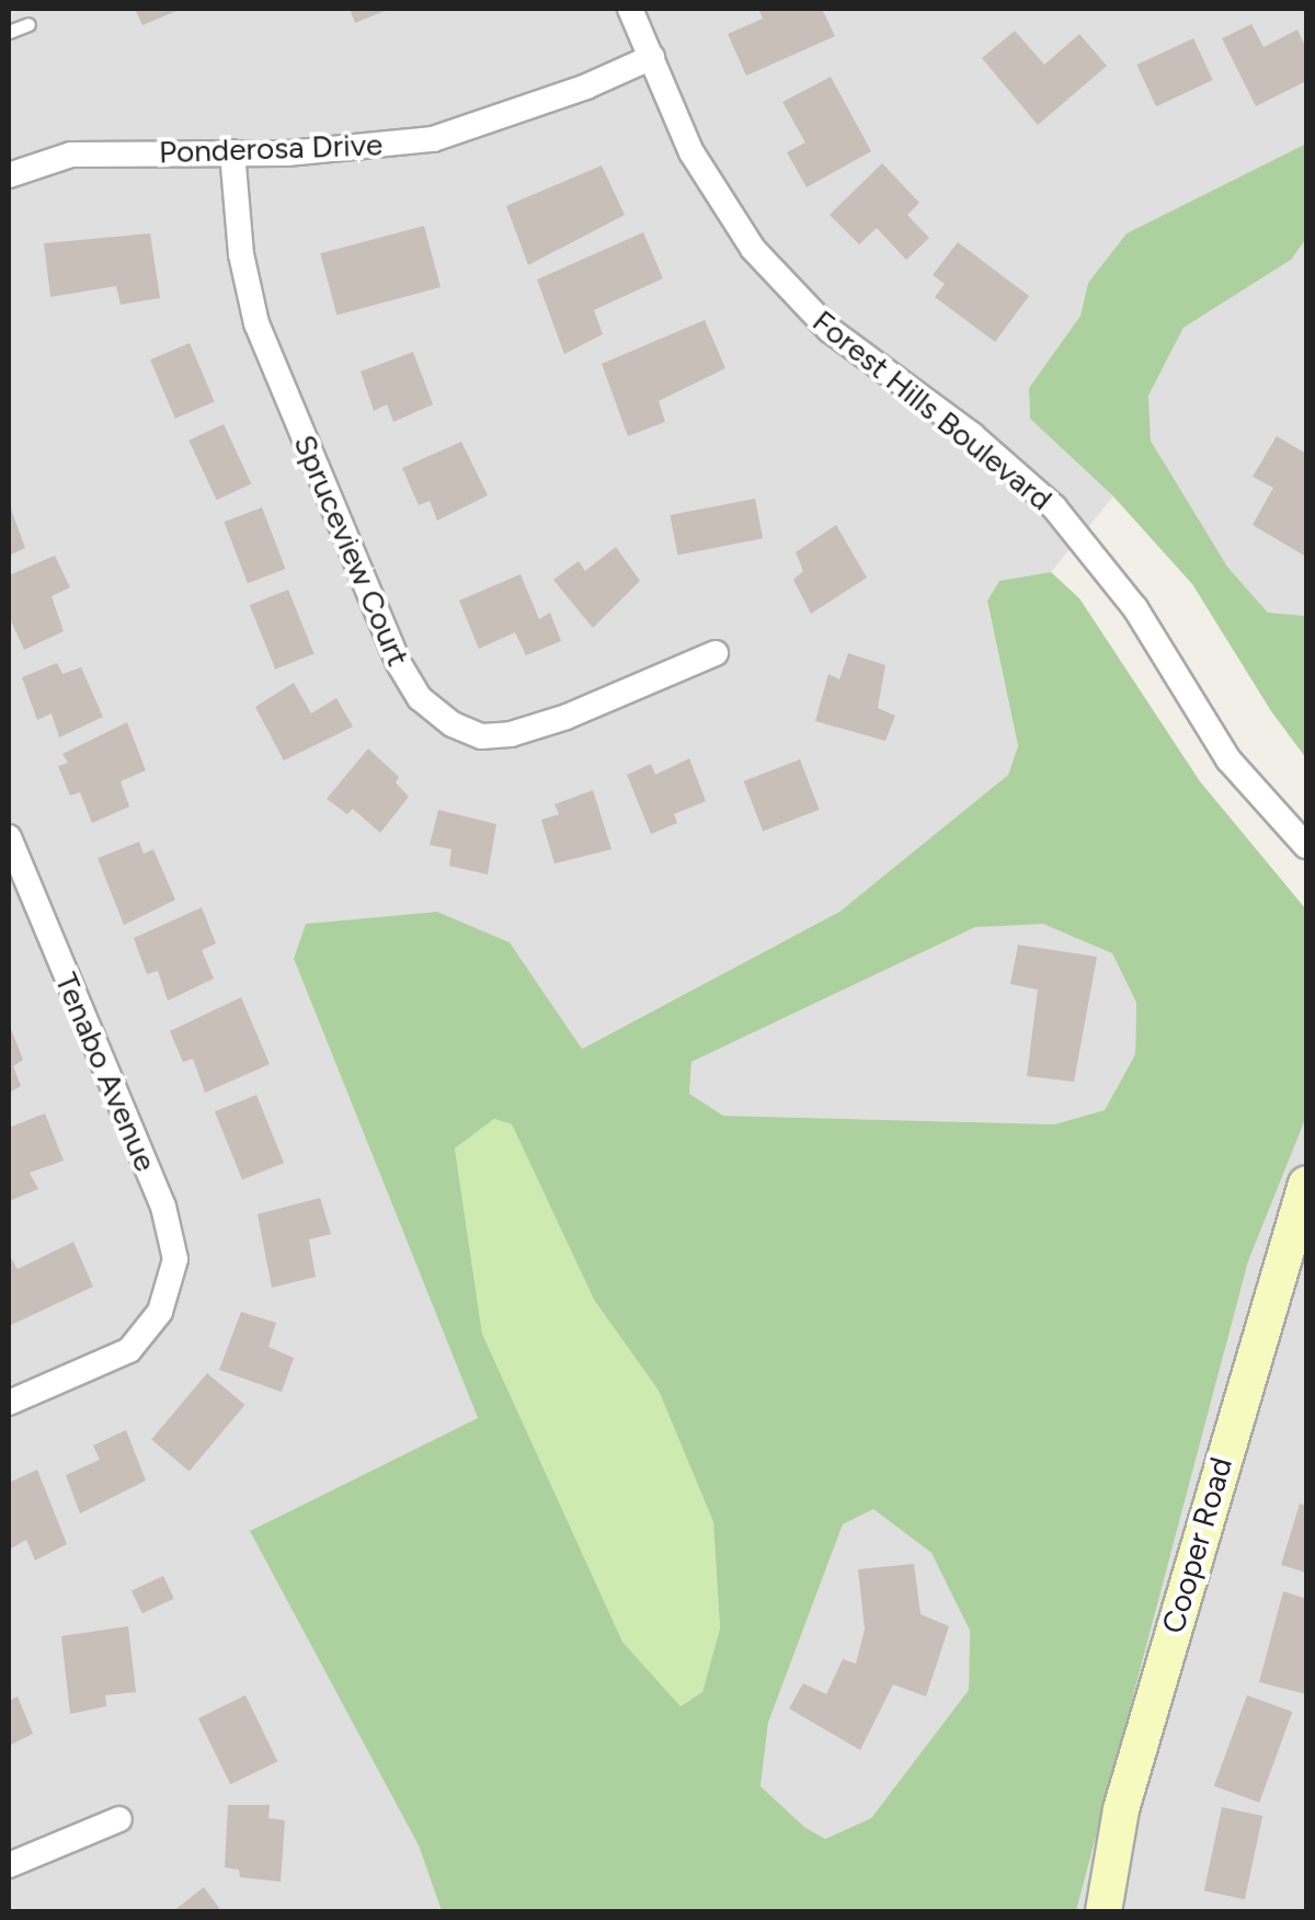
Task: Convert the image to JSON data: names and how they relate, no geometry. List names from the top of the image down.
{
  "streets": {
    "street": [
      "Ponderosa Drive",
      "Forest Hills Boulevard",
      "Spruceview Court",
      "Tenabo Avenue",
      "Cooper Road"
    ]
  },
  "crossings": [
    ["Ponderosa Drive", "Forest Hills Boulevard"],
    ["Ponderosa Drive", "Spruceview Court"]
  ]
}
